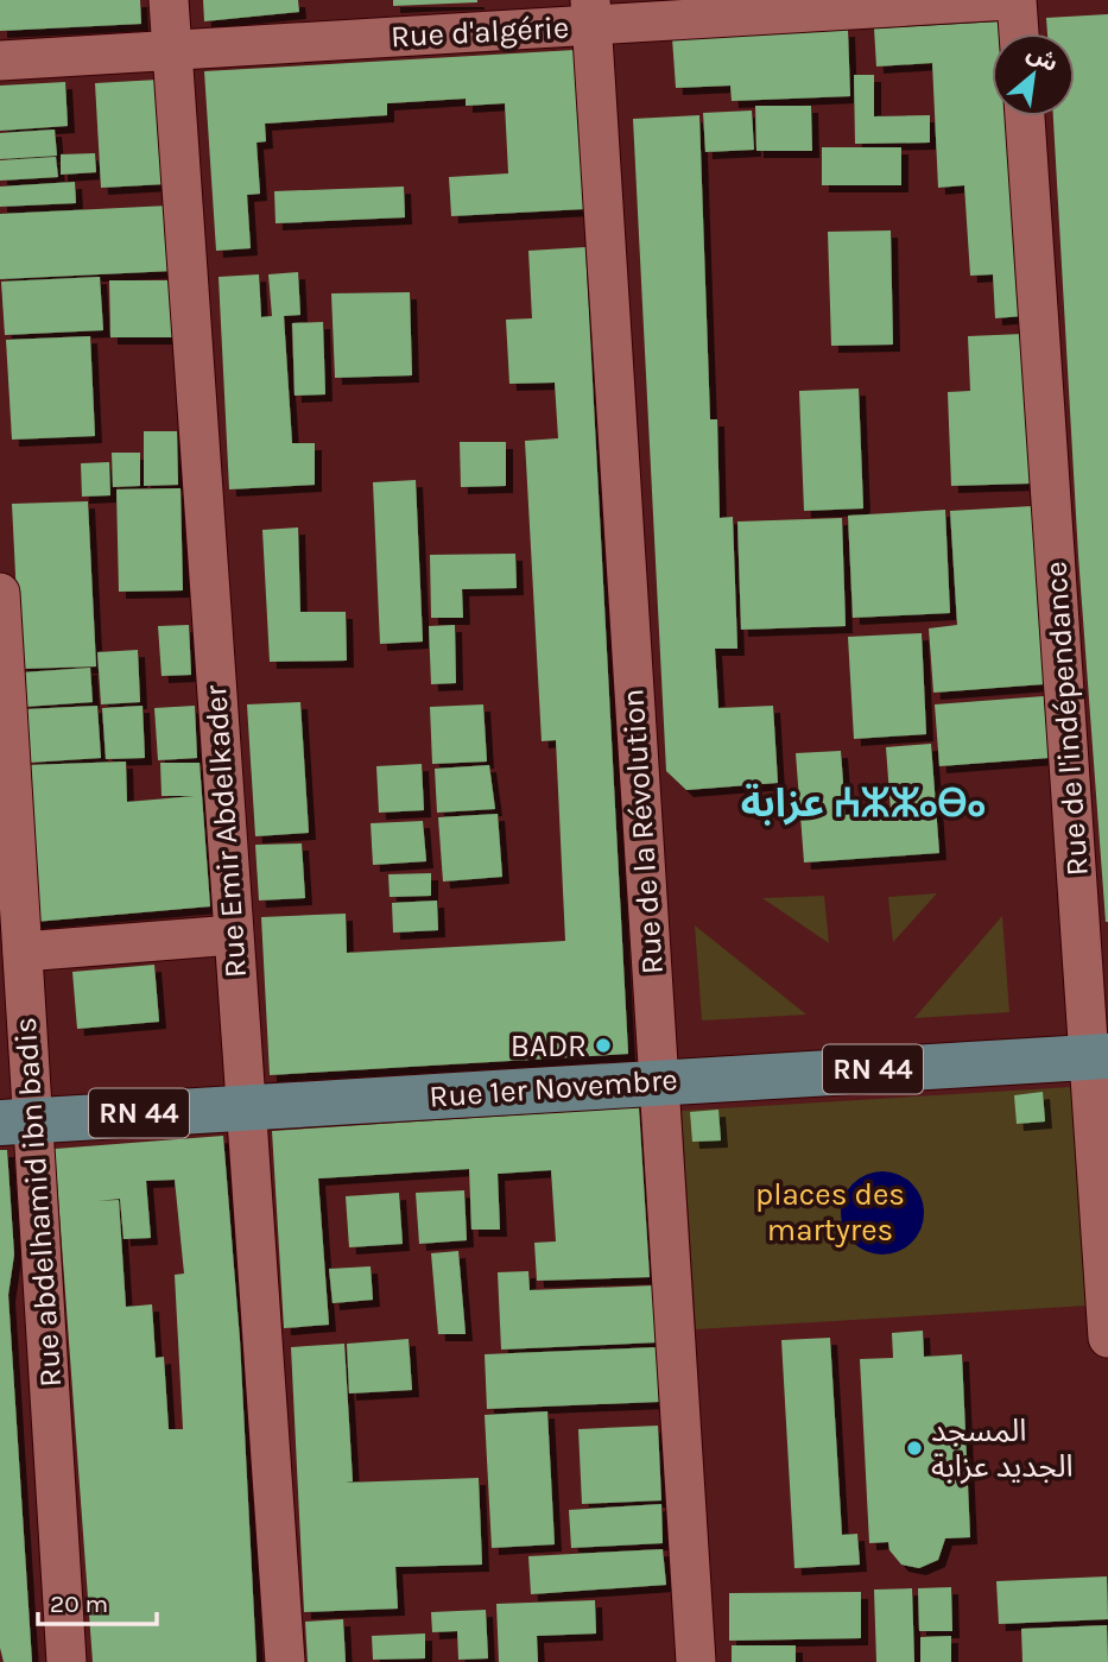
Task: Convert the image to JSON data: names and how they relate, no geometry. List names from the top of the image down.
{
  "streets": {
    "main road": ["RN 44", "Rue 1er Novembre"],
    "street": [
      "Rue d'algérie",
      "Rue de l'indépendance",
      "Rue Emir Abdelkader",
      "Rue de la Révolution",
      "Rue abdelhamid ibn badis"
    ]
  },
  "crossings": [
    ["Rue d'algérie", "Rue Emir Abdelkader"],
    ["Rue d'algérie", "Rue de la Révolution"],
    ["Rue de l'indépendance", "Rue 1er Novembre"],
    ["Rue Emir Abdelkader", "Rue 1er Novembre"],
    ["Rue de la Révolution", "Rue 1er Novembre"],
    ["Rue 1er Novembre", "Rue abdelhamid ibn badis"]
  ],
  "districts": ["عزابة ⵄⵣⵣⴰⴱⴰ"],
  "parks": ["places des martyres"],
  "places": ["BADR", "المسجد الجديد عزابة"],
  "scale_bar": "20 m",
  "north": "top right"
}
